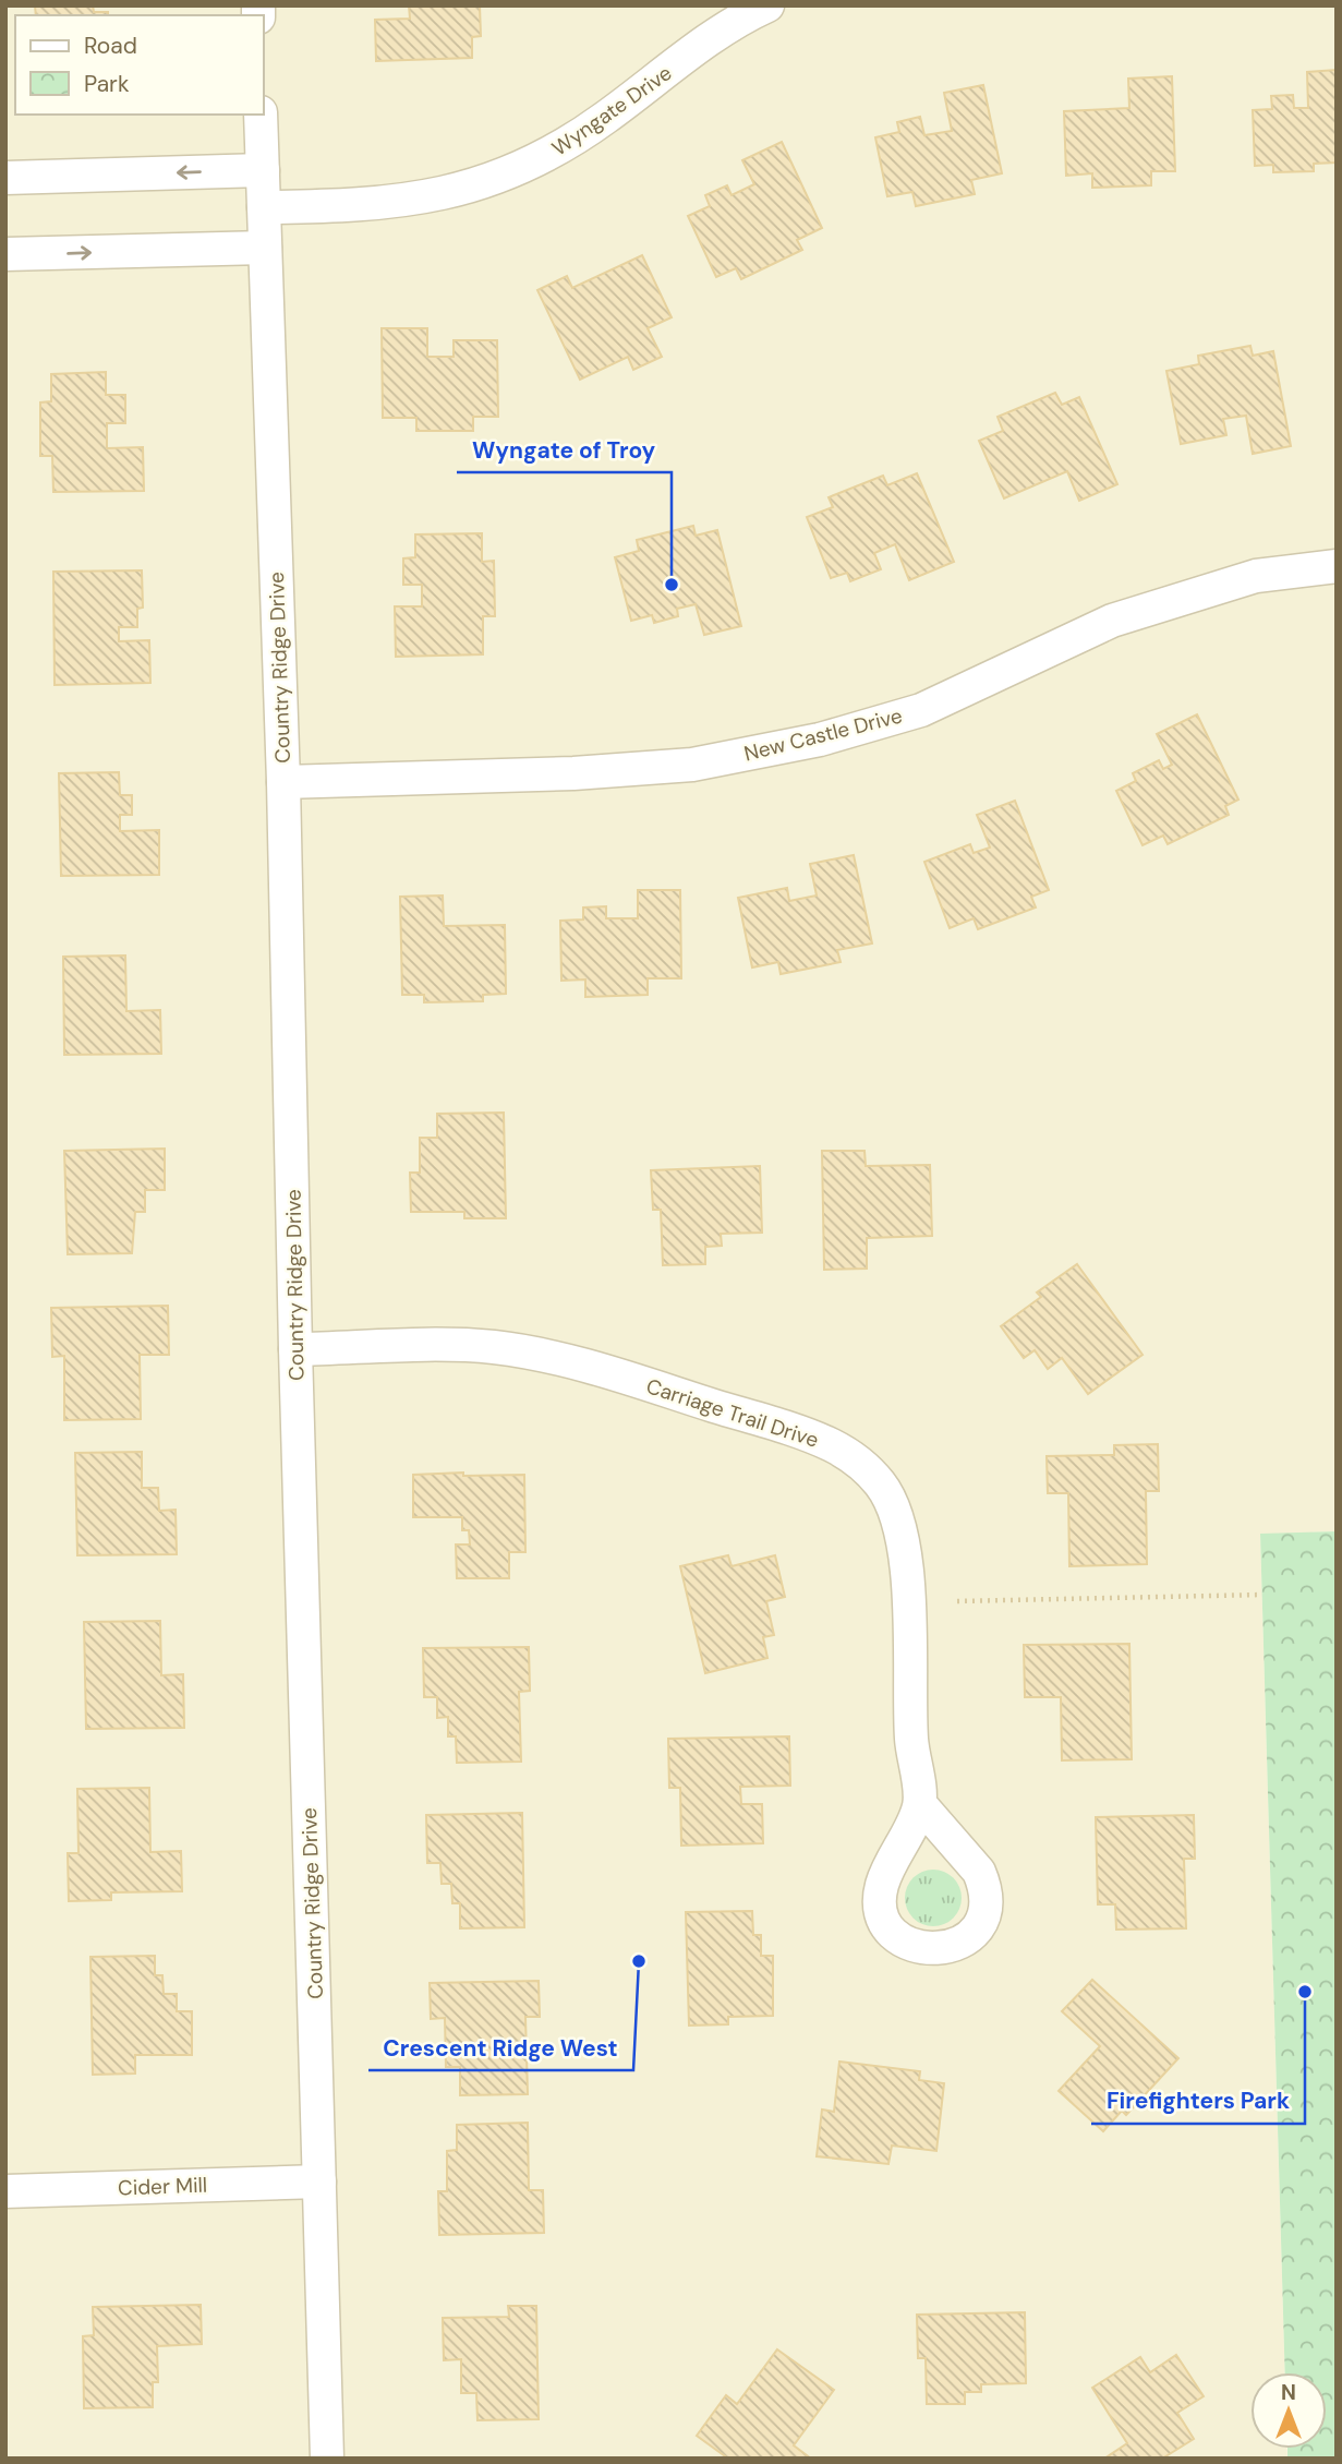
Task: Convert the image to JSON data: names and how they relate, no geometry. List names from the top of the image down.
{
  "streets": {
    "street": [
      "Wyngate Drive",
      "Country Ridge Drive",
      "New Castle Drive",
      "Carriage Trail Drive",
      "Cider Mill"
    ]
  },
  "crossings": [
    ["Wyngate Drive", "Country Ridge Drive"],
    ["Country Ridge Drive", "New Castle Drive"],
    ["Country Ridge Drive", "Carriage Trail Drive"],
    ["Country Ridge Drive", "Cider Mill"]
  ],
  "places": ["Wyngate of Troy", "Crescent Ridge West", "Firefighters Park"],
  "legend": ["Road", "Park"],
  "north": "top"
}
